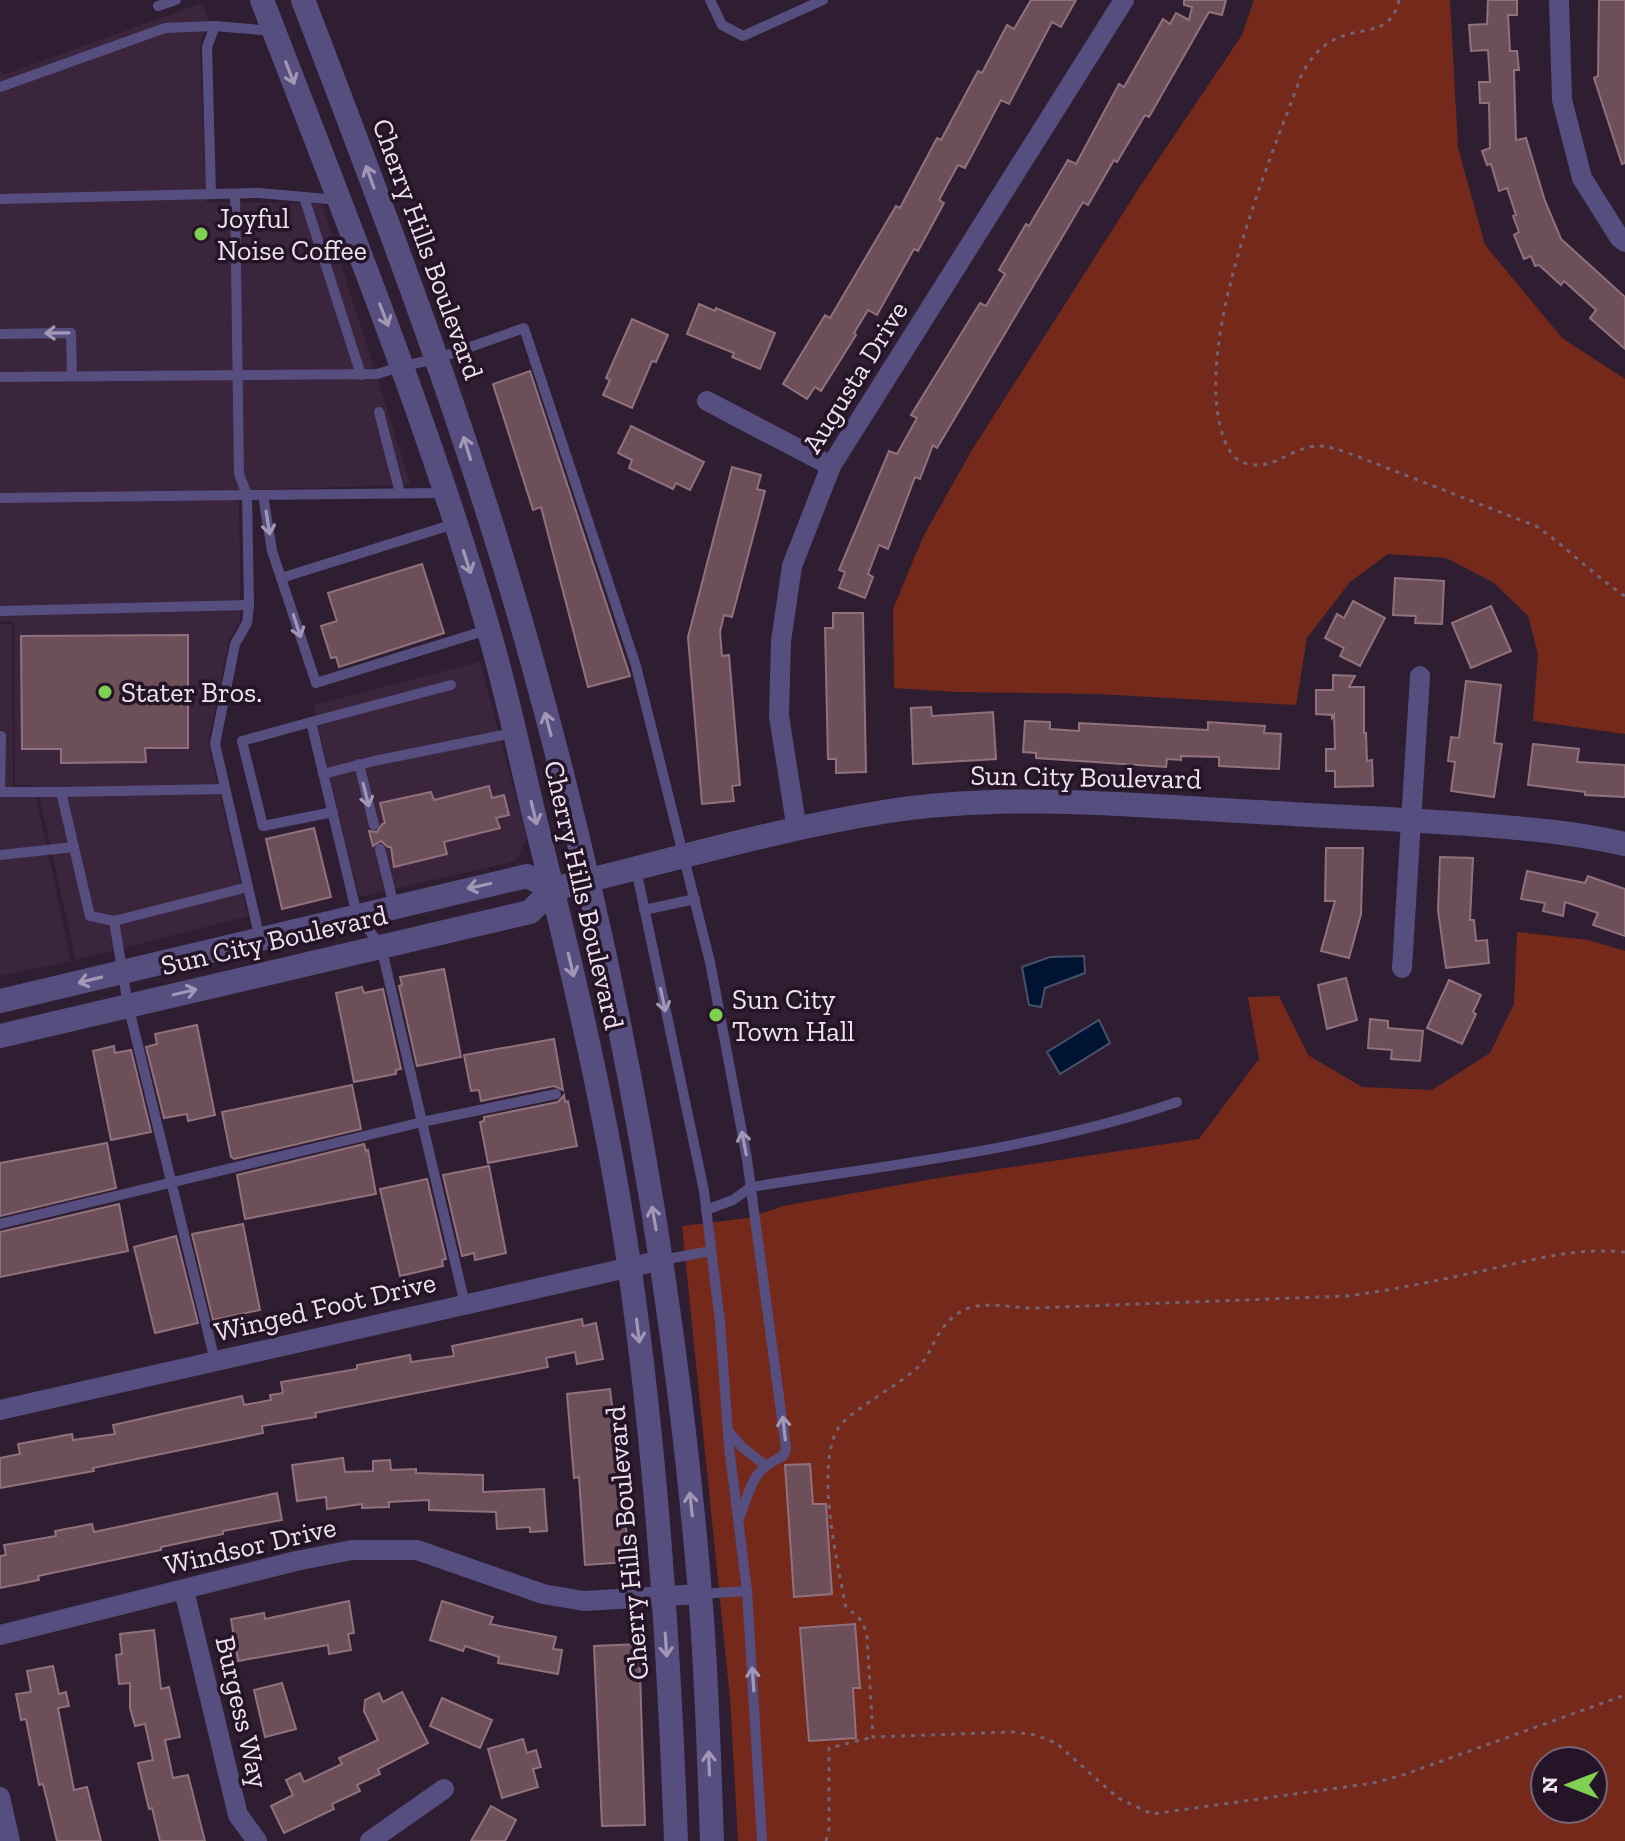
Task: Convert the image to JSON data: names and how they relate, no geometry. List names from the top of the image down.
{
  "streets": {
    "street": [
      "Cherry Hills Boulevard",
      "Augusta Drive",
      "Sun City Boulevard",
      "Winged Foot Drive",
      "Windsor Drive",
      "Burgess Way"
    ]
  },
  "crossings": [
    ["Cherry Hills Boulevard", "Sun City Boulevard"],
    ["Cherry Hills Boulevard", "Winged Foot Drive"],
    ["Cherry Hills Boulevard", "Windsor Drive"],
    ["Augusta Drive", "Sun City Boulevard"],
    ["Windsor Drive", "Burgess Way"]
  ],
  "places": ["Joyful Noise Coffee", "Stater Bros.", "Sun City Town Hall"],
  "north": "left"
}
